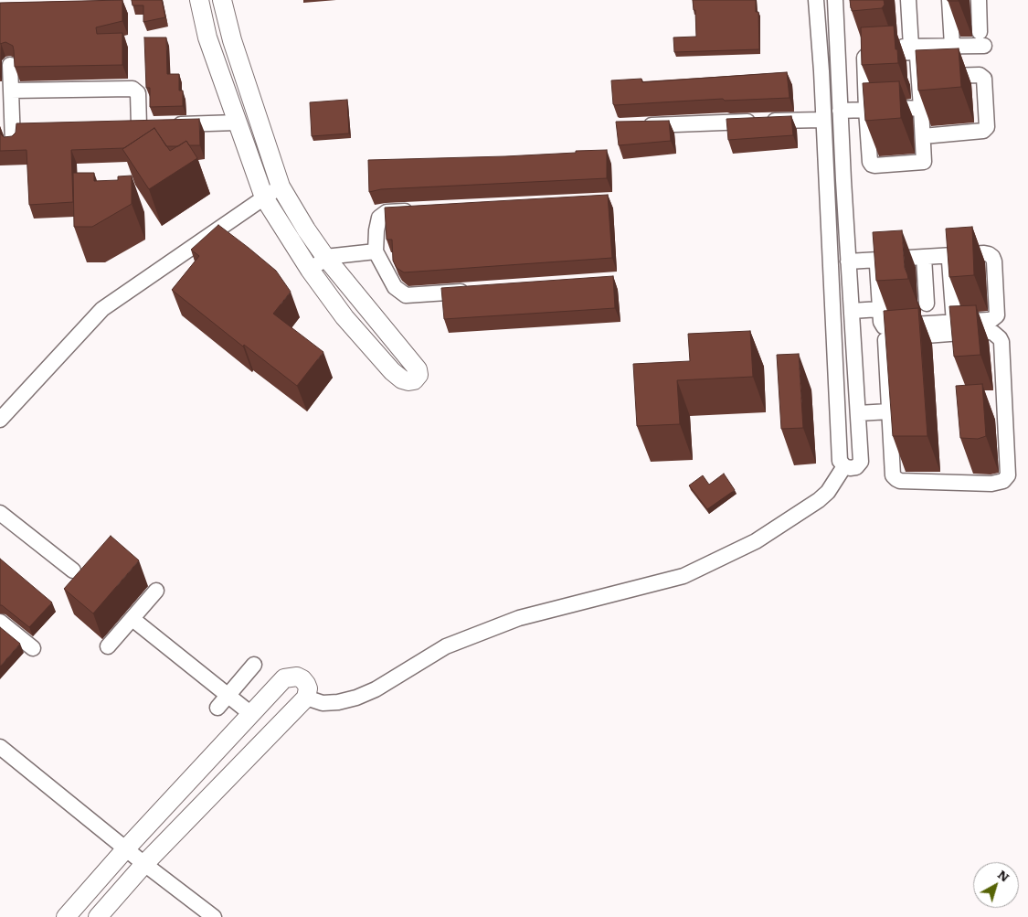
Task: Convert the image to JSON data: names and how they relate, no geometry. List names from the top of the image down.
{
  "north": "top right"
}
